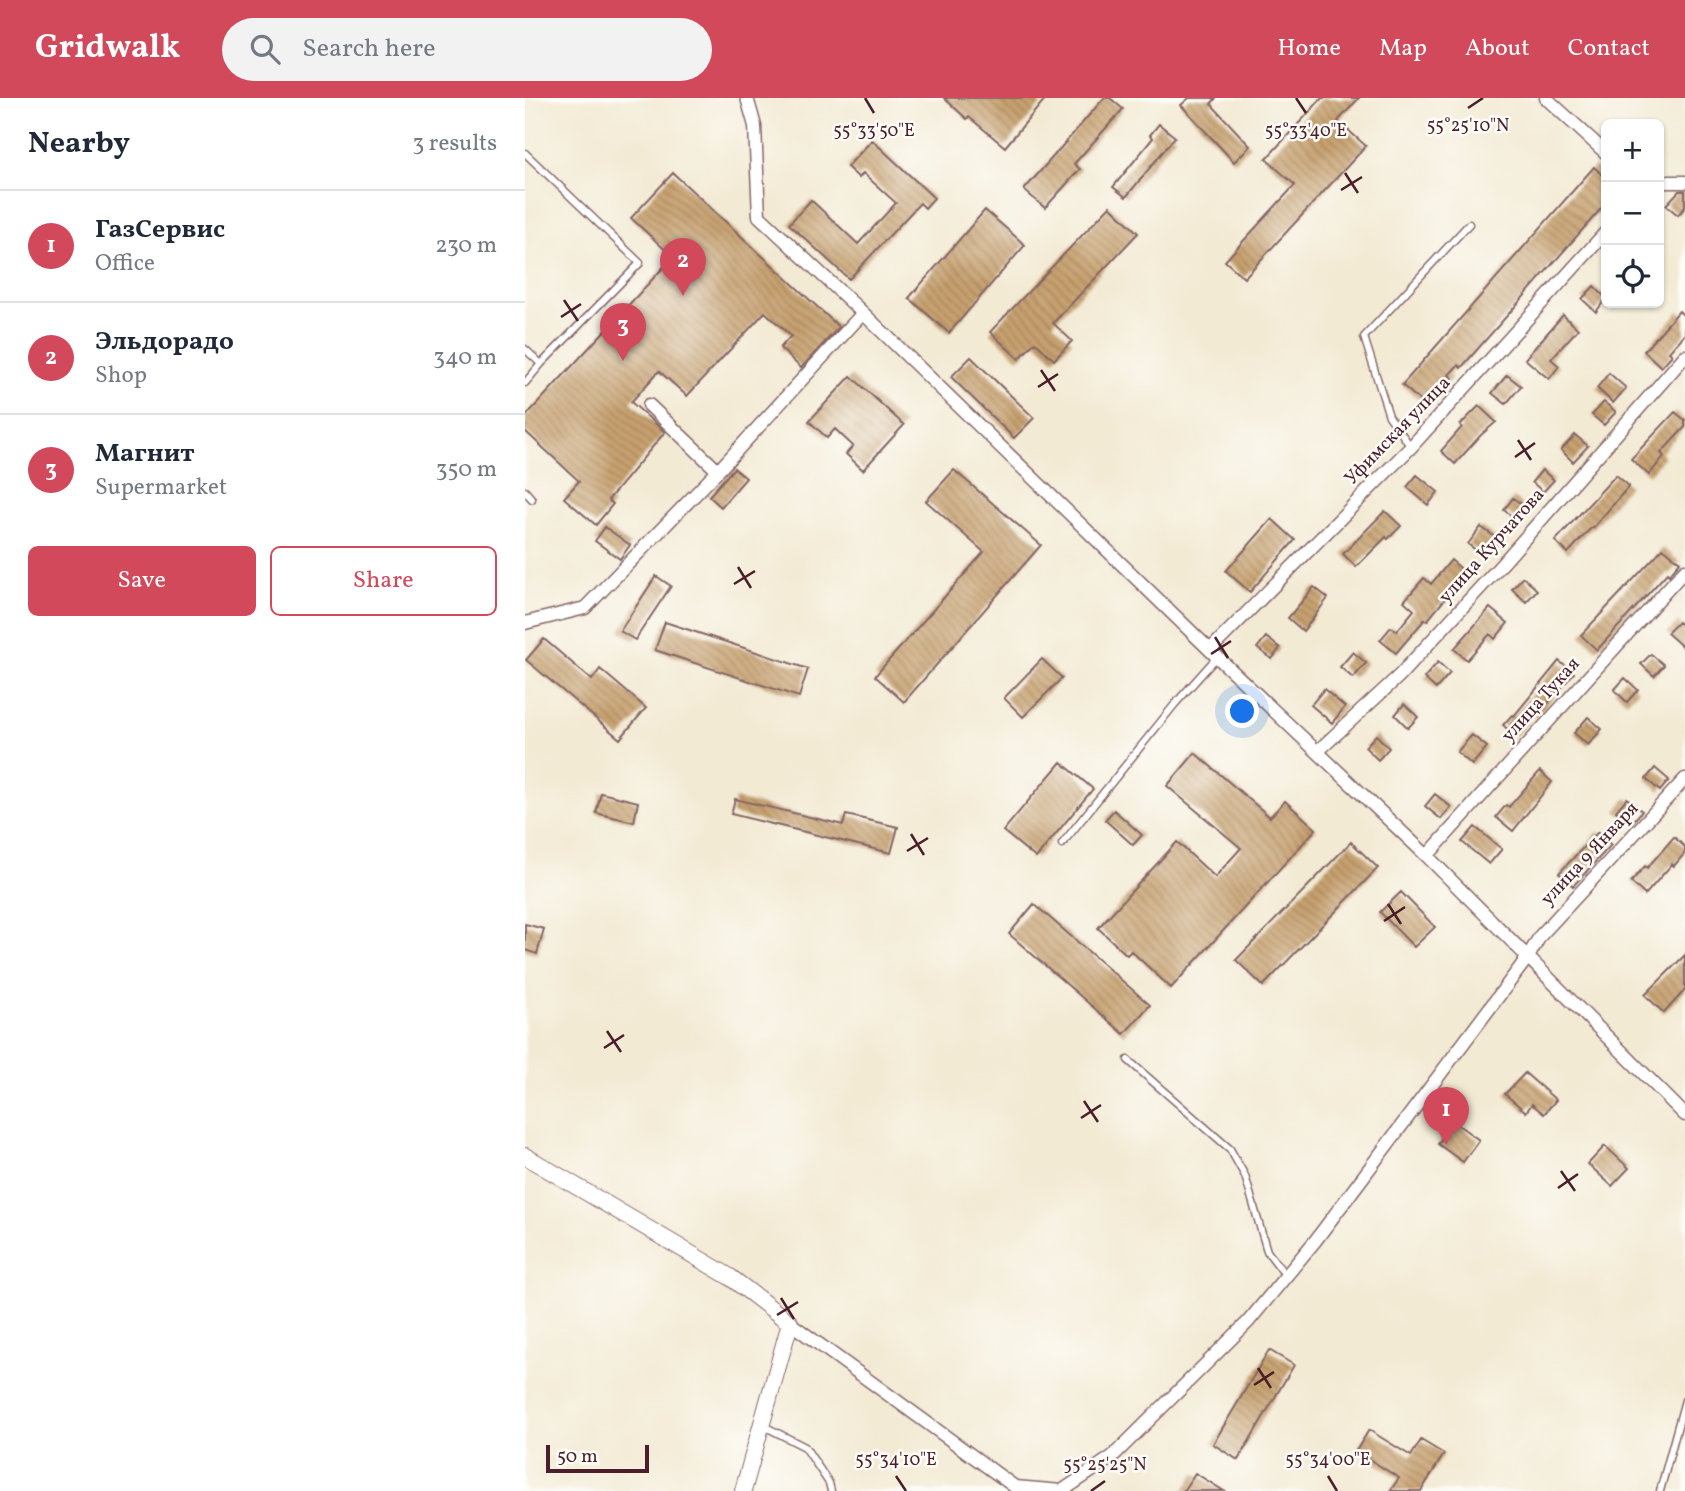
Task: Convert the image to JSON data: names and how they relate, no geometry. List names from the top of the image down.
{
  "streets": {
    "street": [
      "Уфимская улица",
      "улица Курчатова",
      "улица Тукая",
      "улица 9 Января"
    ]
  },
  "scale_bar": "50 m",
  "page": {
    "header": "Gridwalk",
    "search": "Search here",
    "nav": [
      "Home",
      "Map",
      "About",
      "Contact"
    ],
    "heading": ["Nearby", "3 results"],
    "map_buttons": ["+", "−"],
    "list": [
      {
        "mark": "1",
        "name": "ГазСервис",
        "note": "Office",
        "value": "230 m"
      },
      {
        "mark": "2",
        "name": "Эльдорадо",
        "note": "Shop",
        "value": "340 m"
      },
      {
        "mark": "3",
        "name": "Магнит",
        "note": "Supermarket",
        "value": "350 m"
      }
    ],
    "pins": ["2", "3", "1"],
    "buttons": ["Save", "Share"],
    "scale": "50 m"
  },
  "coordinates": [
    "55°25'10\"N",
    "55°33'50\"E",
    "55°33'40\"E",
    "55°34'10\"E",
    "55°34'00\"E",
    "55°25'25\"N"
  ]
}
